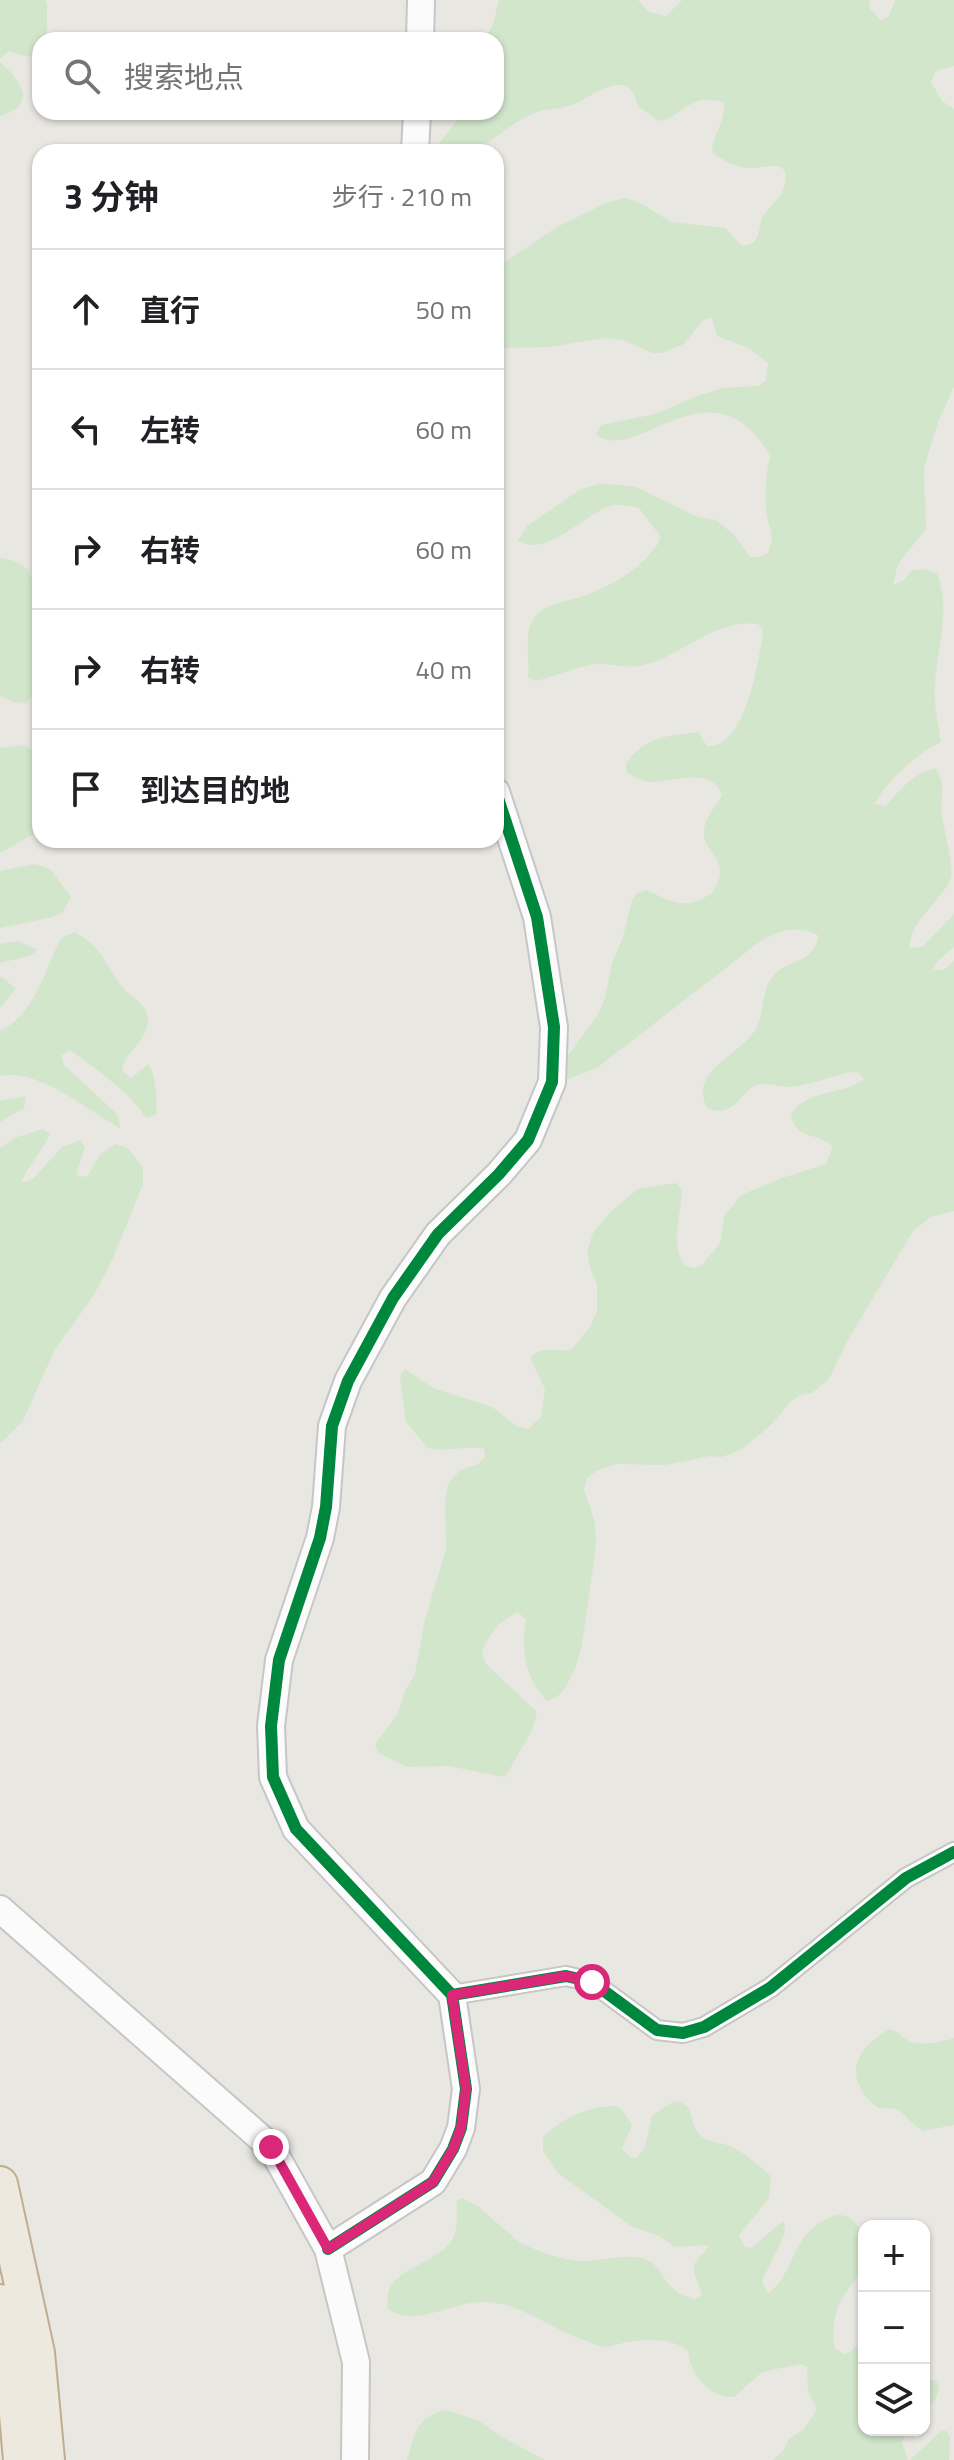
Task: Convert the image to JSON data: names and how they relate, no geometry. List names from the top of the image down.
{
  "page": {
    "search": "搜索地点",
    "heading": ["3 分钟", "步行 · 210 m"],
    "list": [
      ["直行", "50 m"],
      ["左转", "60 m"],
      ["右转", "60 m"],
      ["右转", "40 m"],
      "到达目的地"
    ],
    "map_buttons": ["+", "−"]
  }
}
